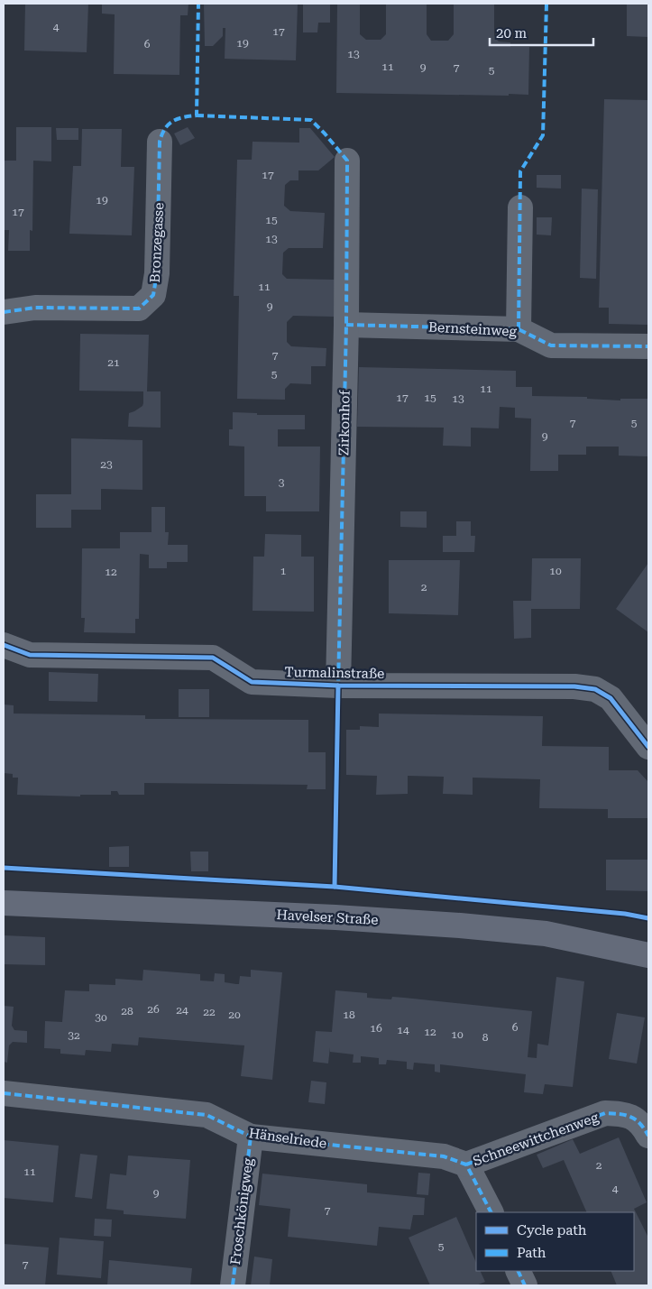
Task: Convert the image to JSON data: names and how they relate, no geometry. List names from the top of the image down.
{
  "streets": {
    "street": [
      "Bronzegasse",
      "Bernsteinweg",
      "Zirkonhof",
      "Turmalinstraße",
      "Havelser Straße",
      "Hänselriede",
      "Schneewittchenweg",
      "Froschkönigweg"
    ]
  },
  "crossings": [
    ["Bernsteinweg", "Zirkonhof"],
    ["Zirkonhof", "Turmalinstraße"],
    ["Hänselriede", "Schneewittchenweg"],
    ["Hänselriede", "Froschkönigweg"]
  ],
  "house_numbers": [
    "4",
    "17",
    "19",
    "6",
    "13",
    "11",
    "9",
    "7",
    "5",
    "17",
    "19",
    "17",
    "15",
    "13",
    "11",
    "9",
    "7",
    "21",
    "5",
    "11",
    "17",
    "15",
    "13",
    "7",
    "5",
    "9",
    "23",
    "3",
    "1",
    "10",
    "12",
    "2",
    "26",
    "24",
    "28",
    "22",
    "20",
    "18",
    "30",
    "6",
    "16",
    "14",
    "12",
    "10",
    "32",
    "8",
    "2",
    "11",
    "4",
    "9",
    "7",
    "5",
    "7"
  ],
  "legend": ["Cycle path", "Path"],
  "scale_bar": "20 m"
}
